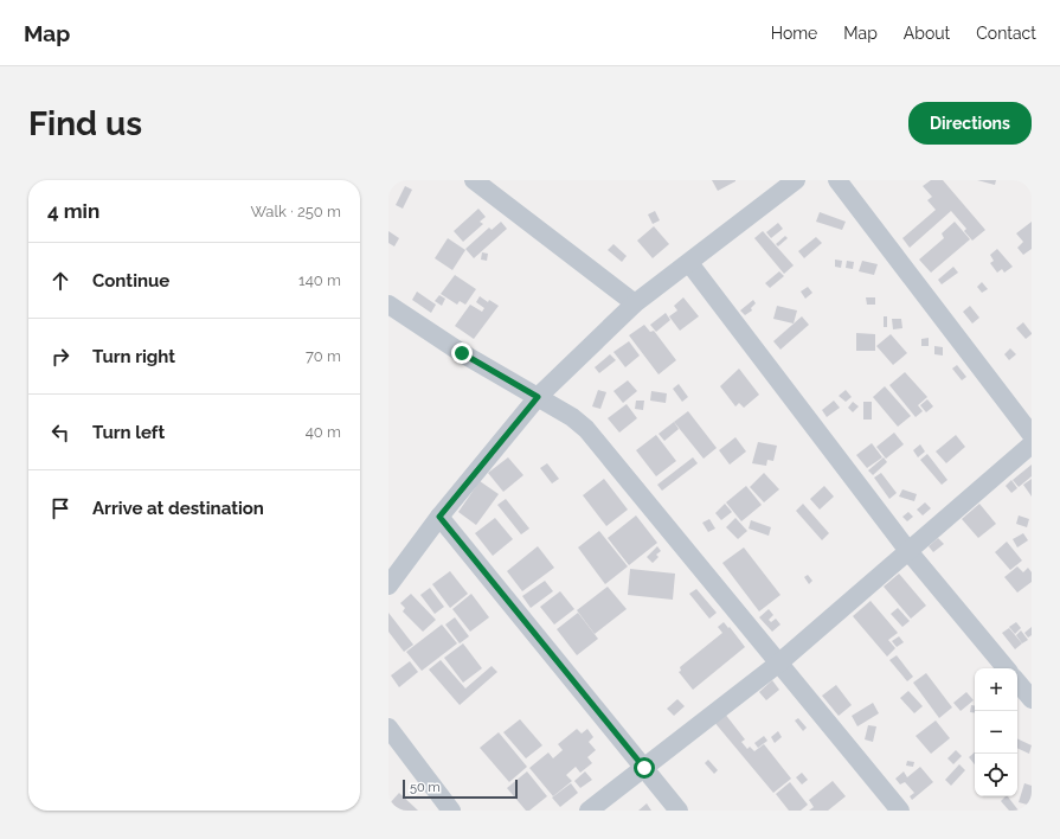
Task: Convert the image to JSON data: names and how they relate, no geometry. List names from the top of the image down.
{
  "scale_bar": "50 m",
  "page": {
    "header": "Map",
    "nav": [
      "Home",
      "Map",
      "About",
      "Contact"
    ],
    "buttons": "Directions",
    "title": "Find us",
    "heading": ["4 min", "Walk · 250 m"],
    "list": [
      ["Continue", "140 m"],
      ["Turn right", "70 m"],
      ["Turn left", "40 m"],
      "Arrive at destination"
    ],
    "map_buttons": ["+", "−"],
    "scale": "50 m"
  }
}
